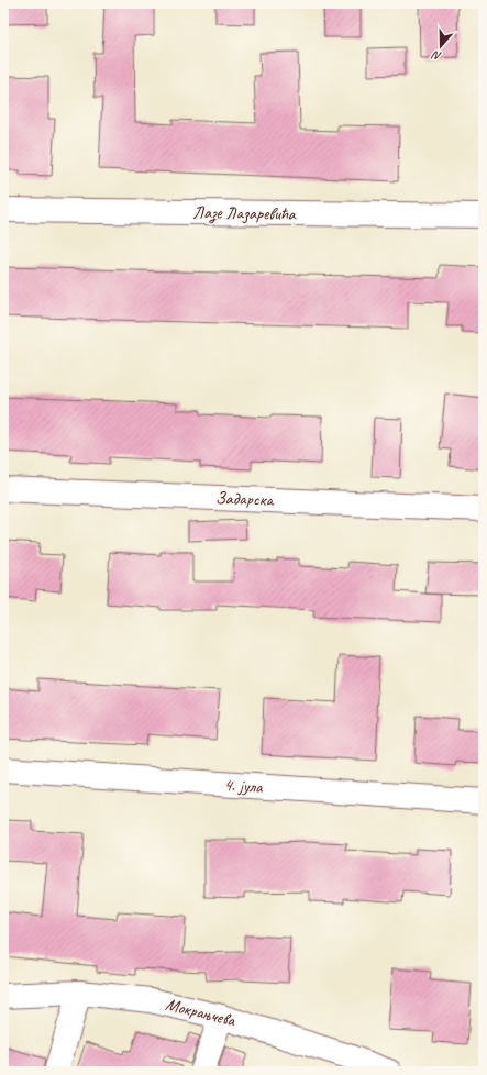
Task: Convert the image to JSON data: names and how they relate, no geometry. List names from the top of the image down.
{
  "streets": {
    "street": [
      "Лазе Лазаревића",
      "Задарска",
      "4. јула",
      "Мокрањчева"
    ]
  },
  "north": "bottom"
}
